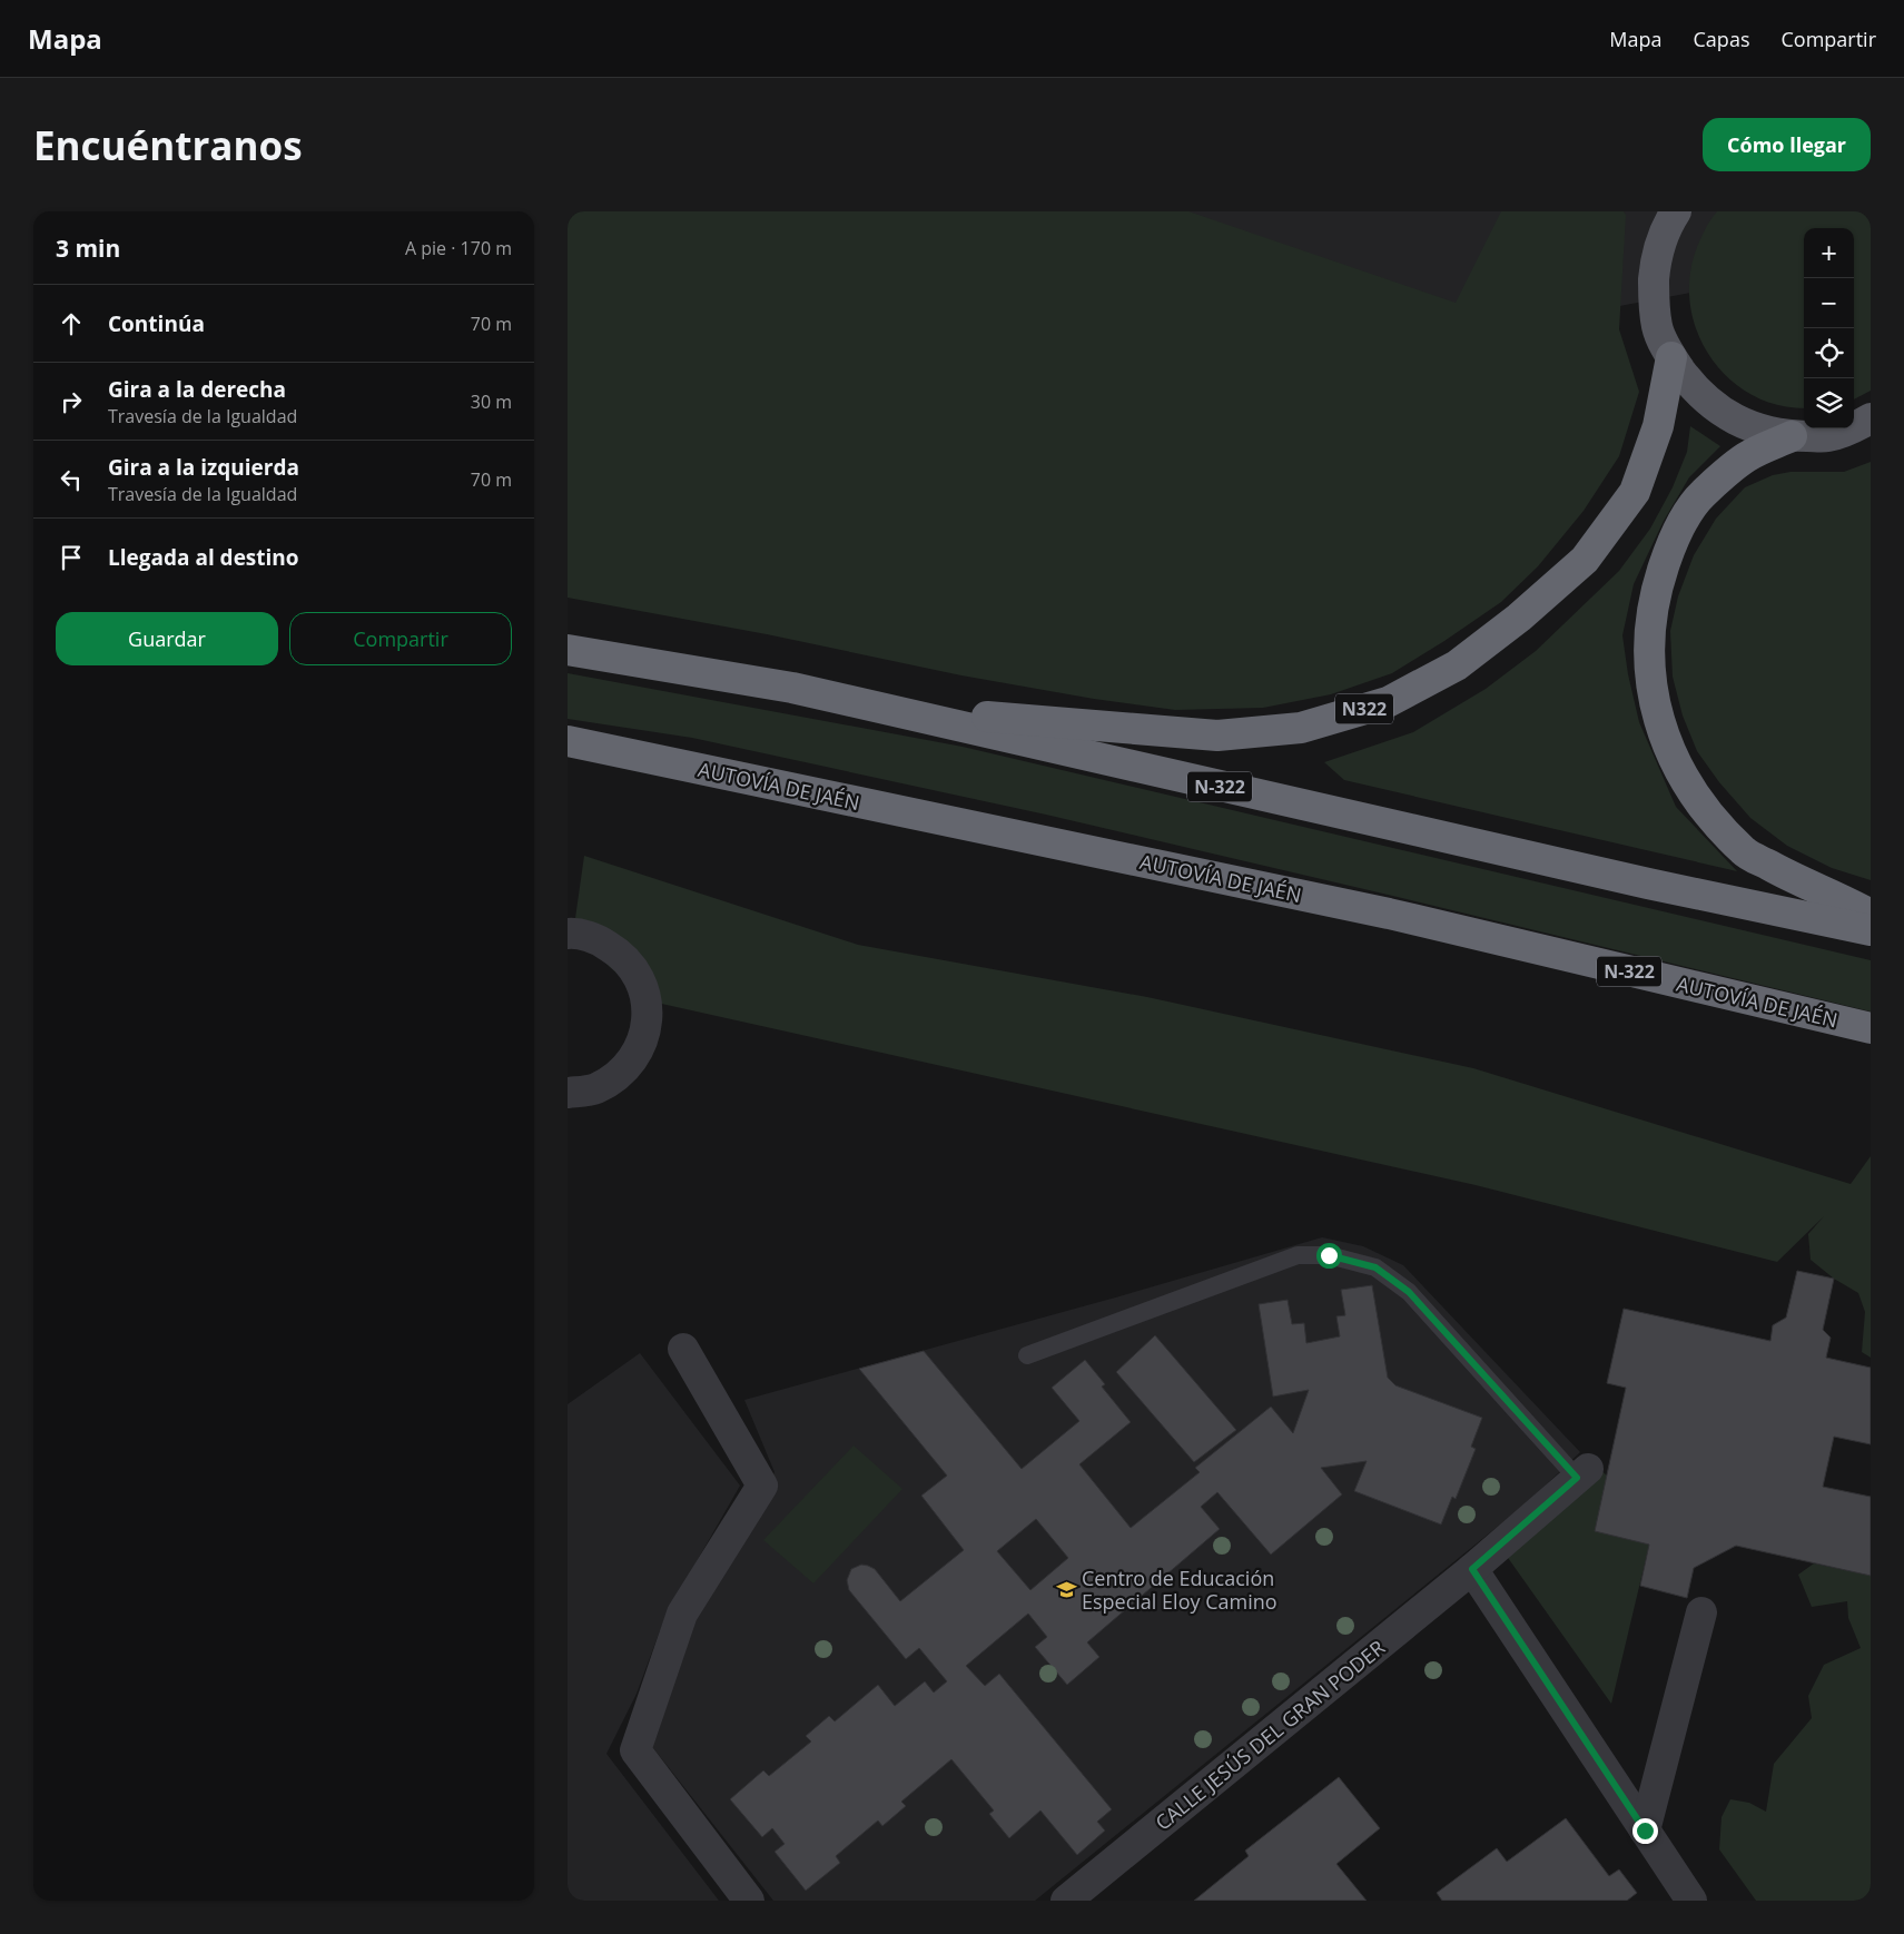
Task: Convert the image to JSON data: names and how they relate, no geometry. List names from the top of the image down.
{
  "streets": {
    "highway": ["N322", "AUTOVÍA DE JAÉN", "N-322"],
    "street": ["CALLE JESÚS DEL GRAN PODER"]
  },
  "crossings": [
    ["N322", "N-322"]
  ],
  "places": {
    "school or university": ["Centro de Educación Especial Eloy Camino"]
  },
  "page": {
    "header": "Mapa",
    "nav": ["Mapa", "Capas", "Compartir"],
    "buttons": [
      "Cómo llegar",
      ["Guardar", "Compartir"]
    ],
    "title": "Encuéntranos",
    "heading": ["3 min", "A pie · 170 m"],
    "map_buttons": ["+", "−"],
    "list": [
      ["Continúa", "70 m"],
      ["Gira a la derecha", "Travesía de la Igualdad", "30 m"],
      ["Gira a la izquierda", "Travesía de la Igualdad", "70 m"],
      "Llegada al destino"
    ]
  }
}
